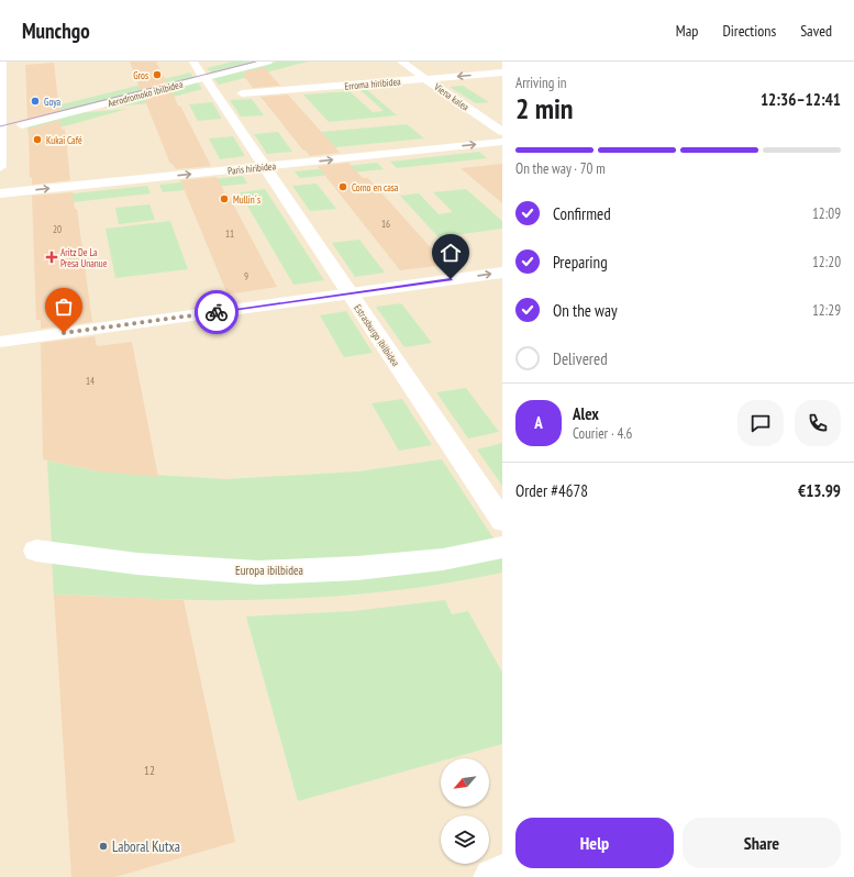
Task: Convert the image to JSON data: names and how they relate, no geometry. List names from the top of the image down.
{
  "streets": {
    "street": [
      "Erroma hiribidea",
      "Aerodromoko ibilbidea",
      "Viena kalea",
      "Paris hiribidea",
      "Estrasburgo ibilbidea",
      "Europa ibilbidea"
    ]
  },
  "crossings": [
    ["Erroma hiribidea", "Viena kalea"],
    ["Aerodromoko ibilbidea", "Estrasburgo ibilbidea"],
    ["Paris hiribidea", "Estrasburgo ibilbidea"]
  ],
  "places": {
    "other": [
      "Gros",
      "Goya",
      "Kukai Café",
      "Como en casa",
      "Mullin´s",
      "Laboral Kutxa"
    ],
    "health": ["Aritz De La Presa Unanue"]
  },
  "house_numbers": [
    "16",
    "20",
    "11",
    "9",
    "14",
    "12"
  ],
  "north": "bottom left",
  "page": {
    "header": "Munchgo",
    "nav": ["Map", "Directions", "Saved"],
    "heading": ["2 min", "Arriving in", "12:36–12:41"],
    "panel": [
      "Alex",
      "Courier · 4.6",
      "Order #4678",
      "€13.99"
    ],
    "bar": "On the way · 70 m",
    "list": [
      ["Confirmed", "12:09"],
      ["Preparing", "12:20"],
      ["On the way", "12:29"],
      "Delivered"
    ],
    "round": "A",
    "buttons": ["Help", "Share"]
  }
}
